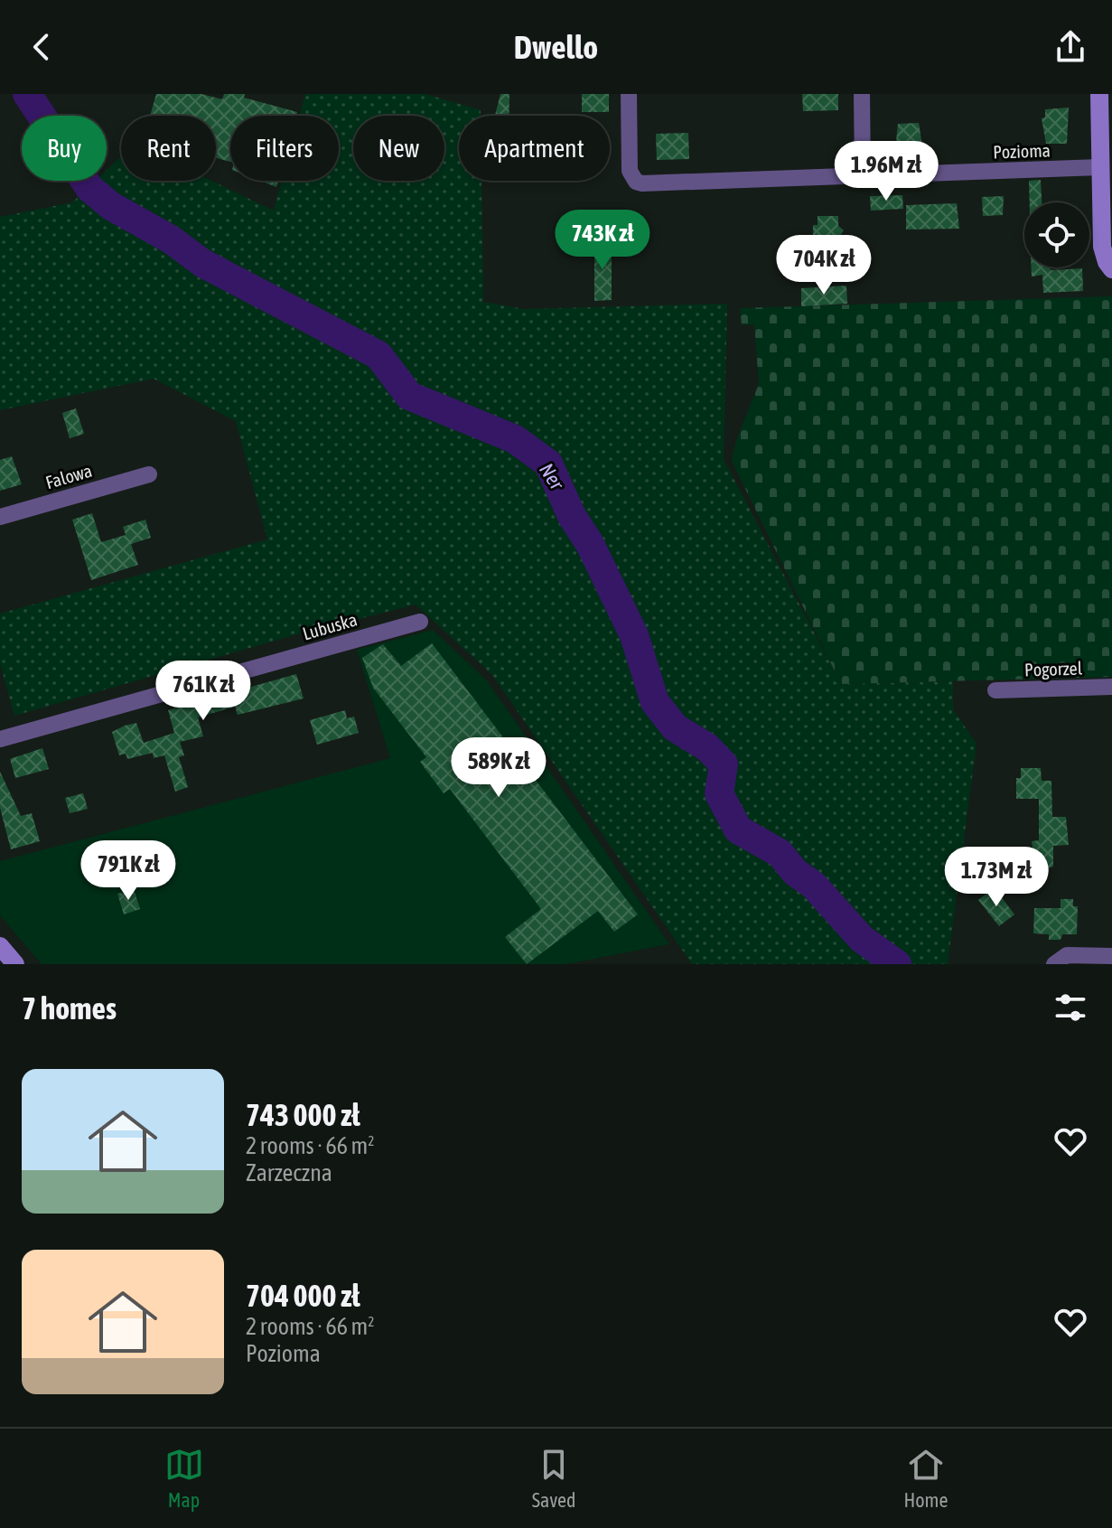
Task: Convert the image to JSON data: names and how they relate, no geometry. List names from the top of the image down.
{
  "streets": {
    "street": [
      "Pozioma",
      "Falowa",
      "Lubuska",
      "Pogorzel"
    ]
  },
  "water": ["Ner"],
  "page": {
    "header": "Dwello",
    "chip": [
      "Buy",
      "Rent",
      "Filters",
      "New",
      "Apartment"
    ],
    "price": [
      "1.96M zł",
      "743K zł",
      "704K zł",
      "761K zł",
      "589K zł",
      "791K zł",
      "1.73M zł"
    ],
    "heading": "7 homes",
    "list": [
      {
        "name": "743 000 zł",
        "note": "2 rooms · 66 m² · Zarzeczna"
      },
      {
        "name": "704 000 zł",
        "note": "2 rooms · 66 m² · Pozioma"
      }
    ],
    "tabs": ["Map", "Saved", "Home"]
  }
}
